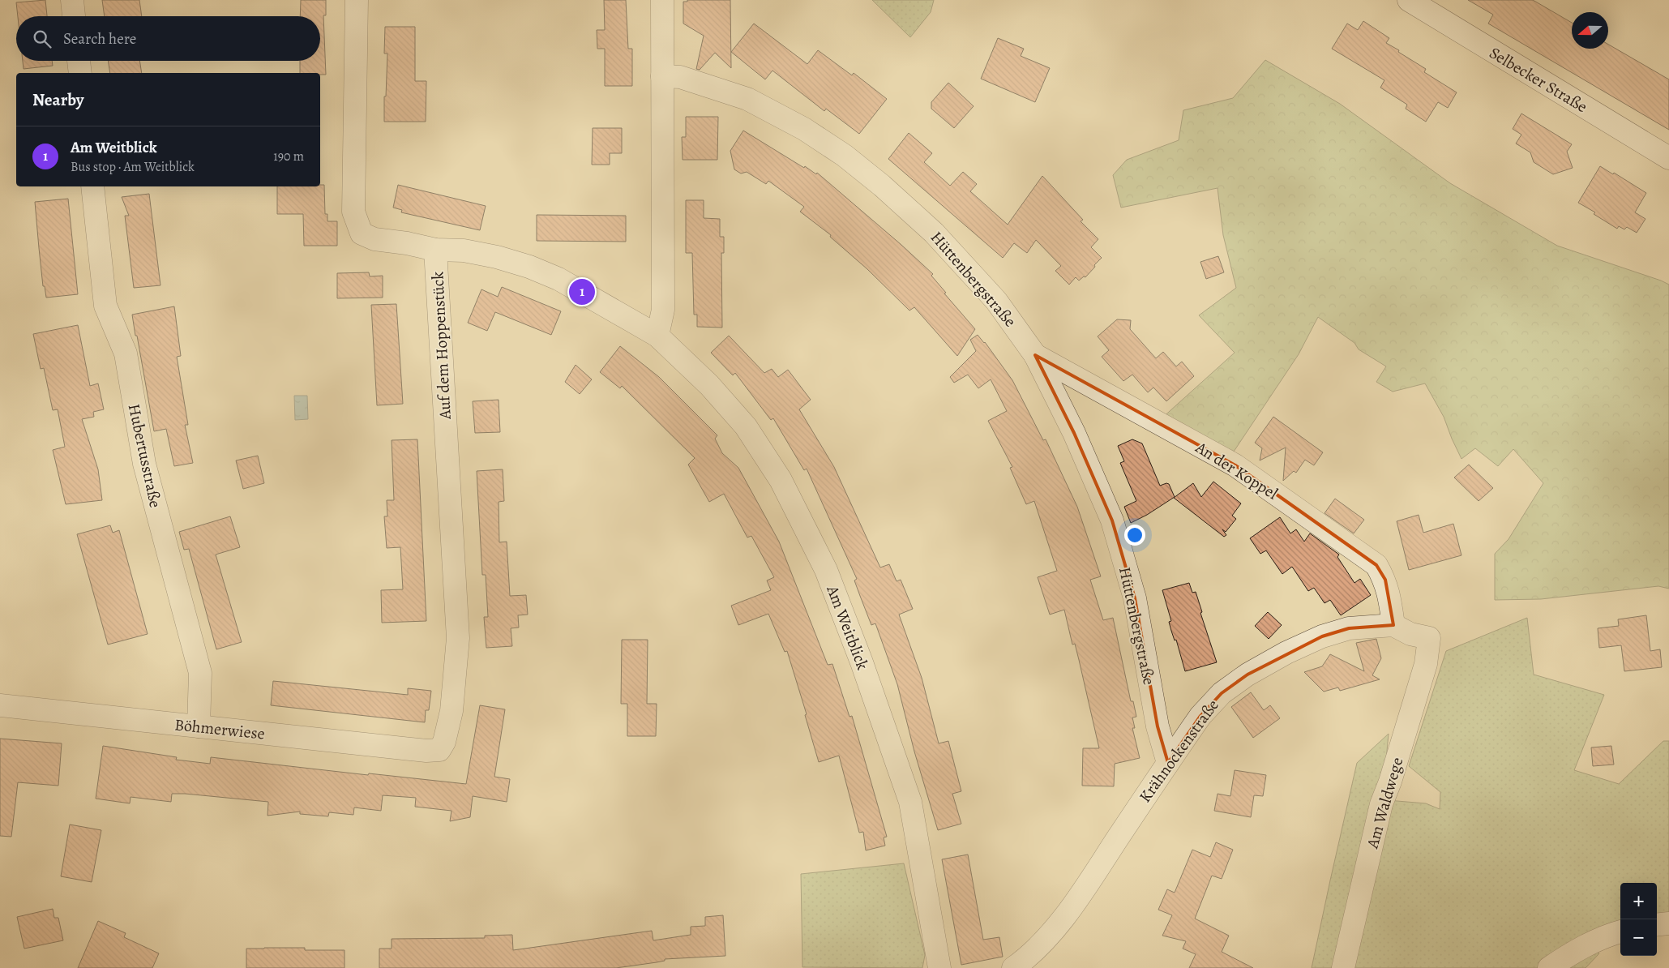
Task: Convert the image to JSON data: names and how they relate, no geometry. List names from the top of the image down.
{
  "streets": {
    "street": [
      "Selbecker Straße",
      "Hüttenbergstraße",
      "Auf dem Hoppenstück",
      "Hubertusstraße",
      "An der Koppel",
      "Am Weitblick",
      "Böhmerwiese",
      "Krähnockenstraße",
      "Am Waldwege"
    ]
  },
  "crossings": [
    ["Hüttenbergstraße", "An der Koppel"],
    ["Hüttenbergstraße", "Krähnockenstraße"],
    ["Auf dem Hoppenstück", "Am Weitblick"],
    ["Auf dem Hoppenstück", "Böhmerwiese"],
    ["Hubertusstraße", "Böhmerwiese"],
    ["An der Koppel", "Krähnockenstraße"],
    ["An der Koppel", "Am Waldwege"],
    ["Krähnockenstraße", "Am Waldwege"]
  ],
  "north": "left",
  "page": {
    "search": "Search here",
    "heading": "Nearby",
    "list": [
      {
        "mark": "1",
        "name": "Am Weitblick",
        "note": "Bus stop · Am Weitblick",
        "value": "190 m"
      }
    ],
    "pins": "1",
    "map_buttons": ["+", "−"]
  }
}
